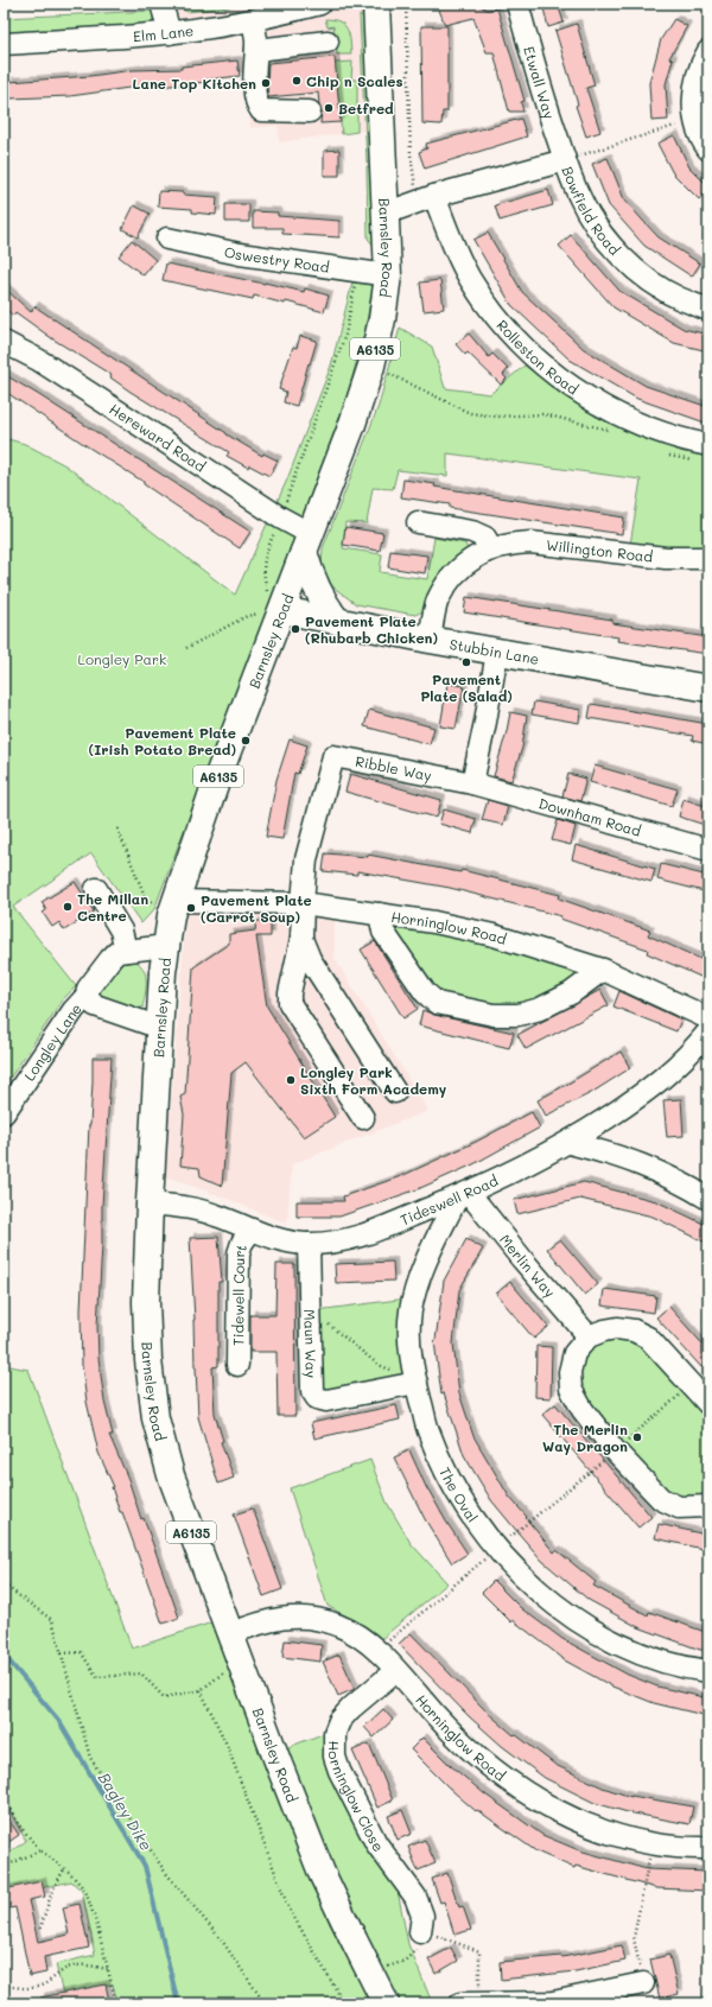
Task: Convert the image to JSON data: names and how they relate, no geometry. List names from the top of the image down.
{
  "streets": {
    "main road": ["Barnsley Road", "A6135", "Stubbin Lane"],
    "street": [
      "Elm Lane",
      "Etwall Way",
      "Bowfield Road",
      "Oswestry Road",
      "Rolleston Road",
      "Hereward Road",
      "Willington Road",
      "Ribble Way",
      "Downham Road",
      "Horninglow Road",
      "Longley Lane",
      "Tideswell Road",
      "Merlin Way",
      "Tidewell Court",
      "Maun Way",
      "The Oval",
      "Horninglow Close"
    ]
  },
  "crossings": [
    ["Etwall Way", "Bowfield Road"],
    ["Bowfield Road", "Barnsley Road"],
    ["Bowfield Road", "Rolleston Road"],
    ["Barnsley Road", "Oswestry Road"],
    ["Barnsley Road", "Hereward Road"],
    ["Barnsley Road", "Stubbin Lane"],
    ["Barnsley Road", "Horninglow Road"],
    ["Barnsley Road", "Longley Lane"],
    ["Barnsley Road", "Tideswell Road"],
    ["Willington Road", "Stubbin Lane"],
    ["Ribble Way", "Downham Road"],
    ["Ribble Way", "Horninglow Road"],
    ["Horninglow Road", "Horninglow Close"],
    ["Tideswell Road", "Merlin Way"],
    ["Tideswell Road", "Tidewell Court"],
    ["Tideswell Road", "Maun Way"],
    ["Tideswell Road", "The Oval"],
    ["Merlin Way", "The Oval"],
    ["Maun Way", "The Oval"]
  ],
  "water": ["Bagley Dike"],
  "parks": ["Longley Park"],
  "places": [
    "Chip n Scales",
    "Lane Top Kitchen",
    "Betfred",
    "Pavement Plate (Rhubarb Chicken)",
    "Pavement Plate (Salad)",
    "Pavement Plate (Irish Potato Bread)",
    "The Millan Centre",
    "Pavement Plate (Carrot Soup)",
    "Longley Park Sixth Form Academy",
    "The Merlin Way Dragon"
  ]
}
